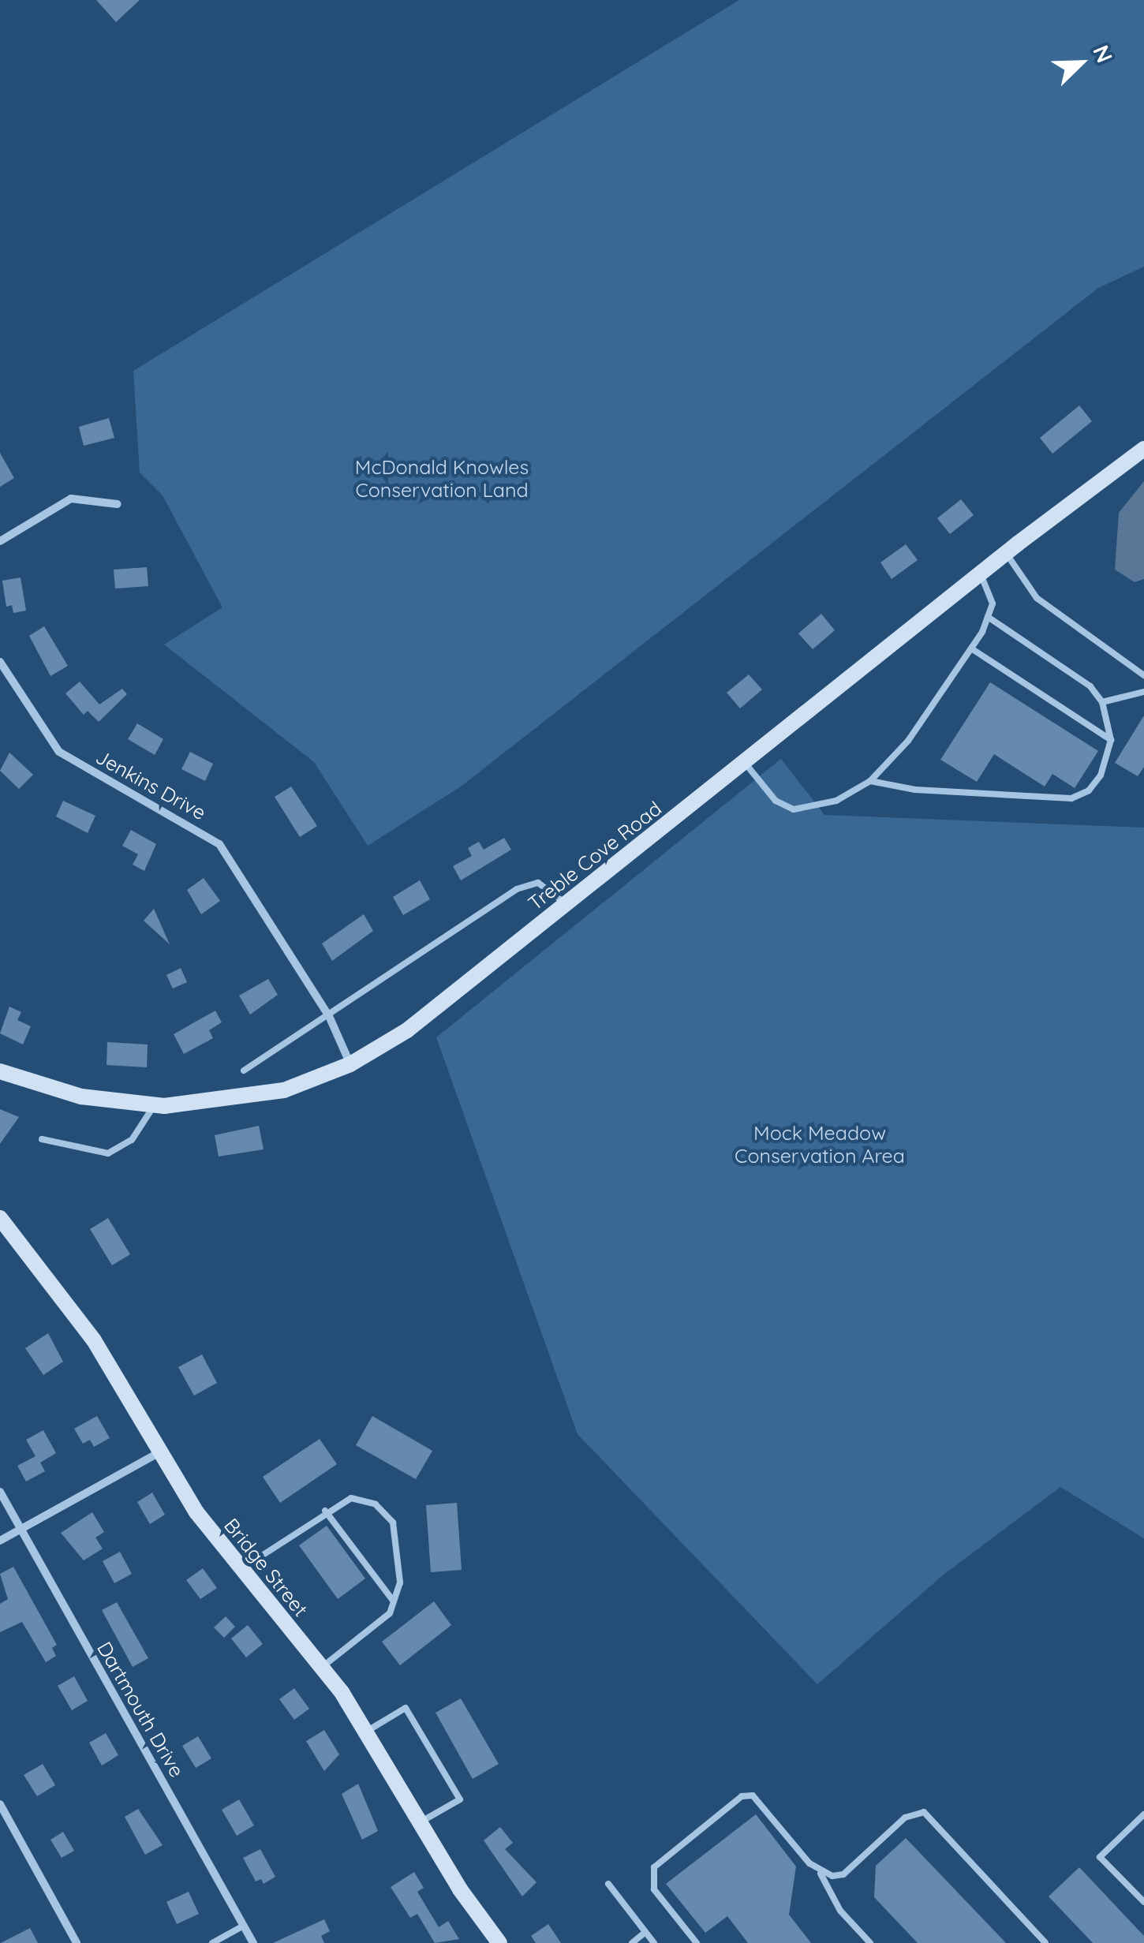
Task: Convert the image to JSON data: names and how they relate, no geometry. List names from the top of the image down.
{
  "streets": {
    "main road": ["Treble Cove Road", "Bridge Street"],
    "street": ["Jenkins Drive", "Dartmouth Drive"]
  },
  "crossings": [
    ["Jenkins Drive", "Treble Cove Road"]
  ],
  "parks": ["McDonald Knowles Conservation Land", "Mock Meadow Conservation Area"],
  "north": "top right"
}
